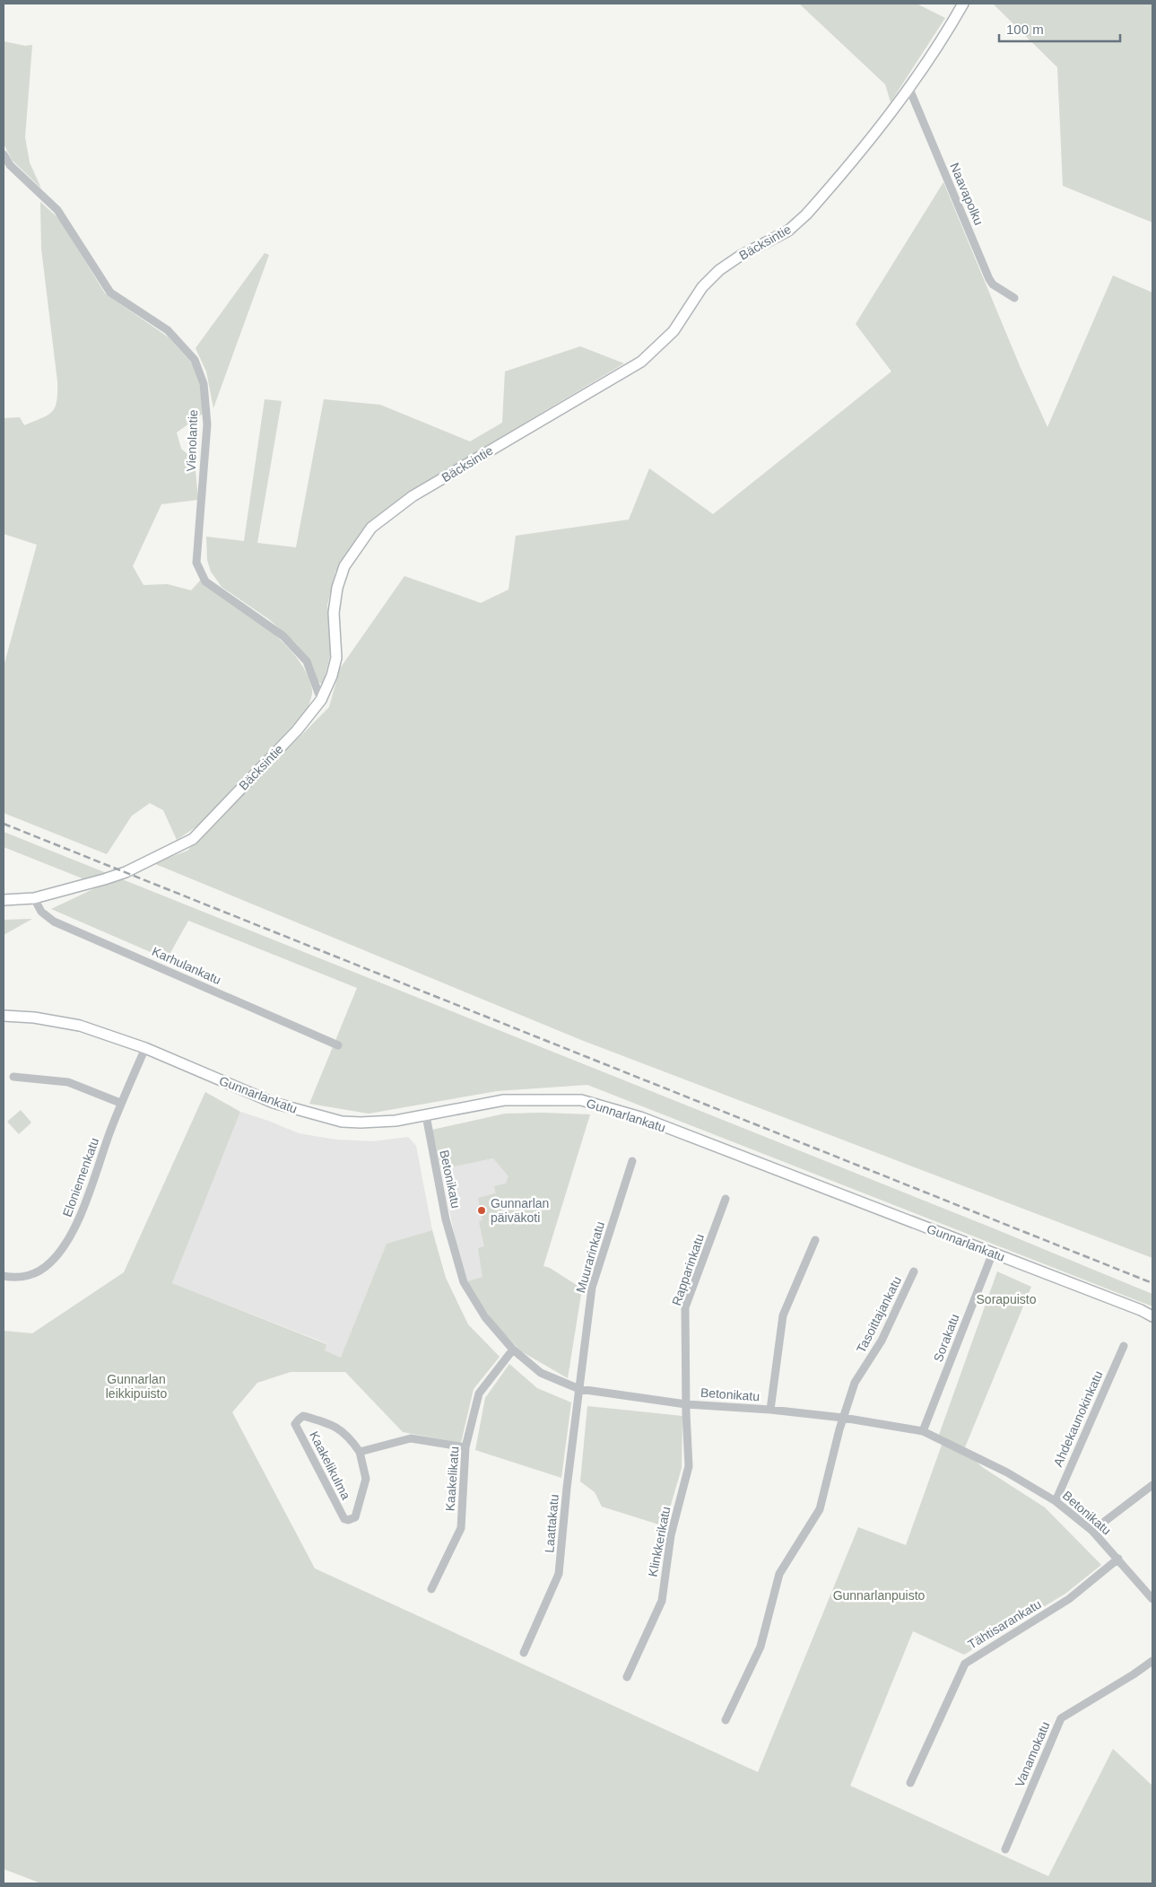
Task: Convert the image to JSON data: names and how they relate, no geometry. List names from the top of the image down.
{
  "streets": {
    "street": [
      "Naavapolku",
      "Bäcksintie",
      "Vienolantie",
      "Karhulankatu",
      "Gunnarlankatu",
      "Eloniemenkatu",
      "Betonikatu",
      "Muurarinkatu",
      "Rapparinkatu",
      "Tasoittajankatu",
      "Sorakatu",
      "Ahdekaunokinkatu",
      "Kaakelikulma",
      "Kaakelikatu",
      "Laattakatu",
      "Klinkkerikatu",
      "Tähtisarankatu",
      "Vanamokatu"
    ]
  },
  "crossings": [
    ["Naavapolku", "Bäcksintie"],
    ["Bäcksintie", "Vienolantie"],
    ["Bäcksintie", "Karhulankatu"],
    ["Gunnarlankatu", "Eloniemenkatu"],
    ["Gunnarlankatu", "Betonikatu"],
    ["Gunnarlankatu", "Sorakatu"],
    ["Betonikatu", "Muurarinkatu"],
    ["Betonikatu", "Rapparinkatu"],
    ["Betonikatu", "Tasoittajankatu"],
    ["Betonikatu", "Sorakatu"],
    ["Betonikatu", "Ahdekaunokinkatu"],
    ["Betonikatu", "Kaakelikatu"],
    ["Betonikatu", "Laattakatu"],
    ["Betonikatu", "Klinkkerikatu"],
    ["Betonikatu", "Tähtisarankatu"],
    ["Muurarinkatu", "Laattakatu"],
    ["Rapparinkatu", "Klinkkerikatu"]
  ],
  "parks": ["Sorapuisto", "Gunnarlan leikkipuisto", "Gunnarlanpuisto"],
  "places": ["Gunnarlan päiväkoti"],
  "scale_bar": "100 m"
}
